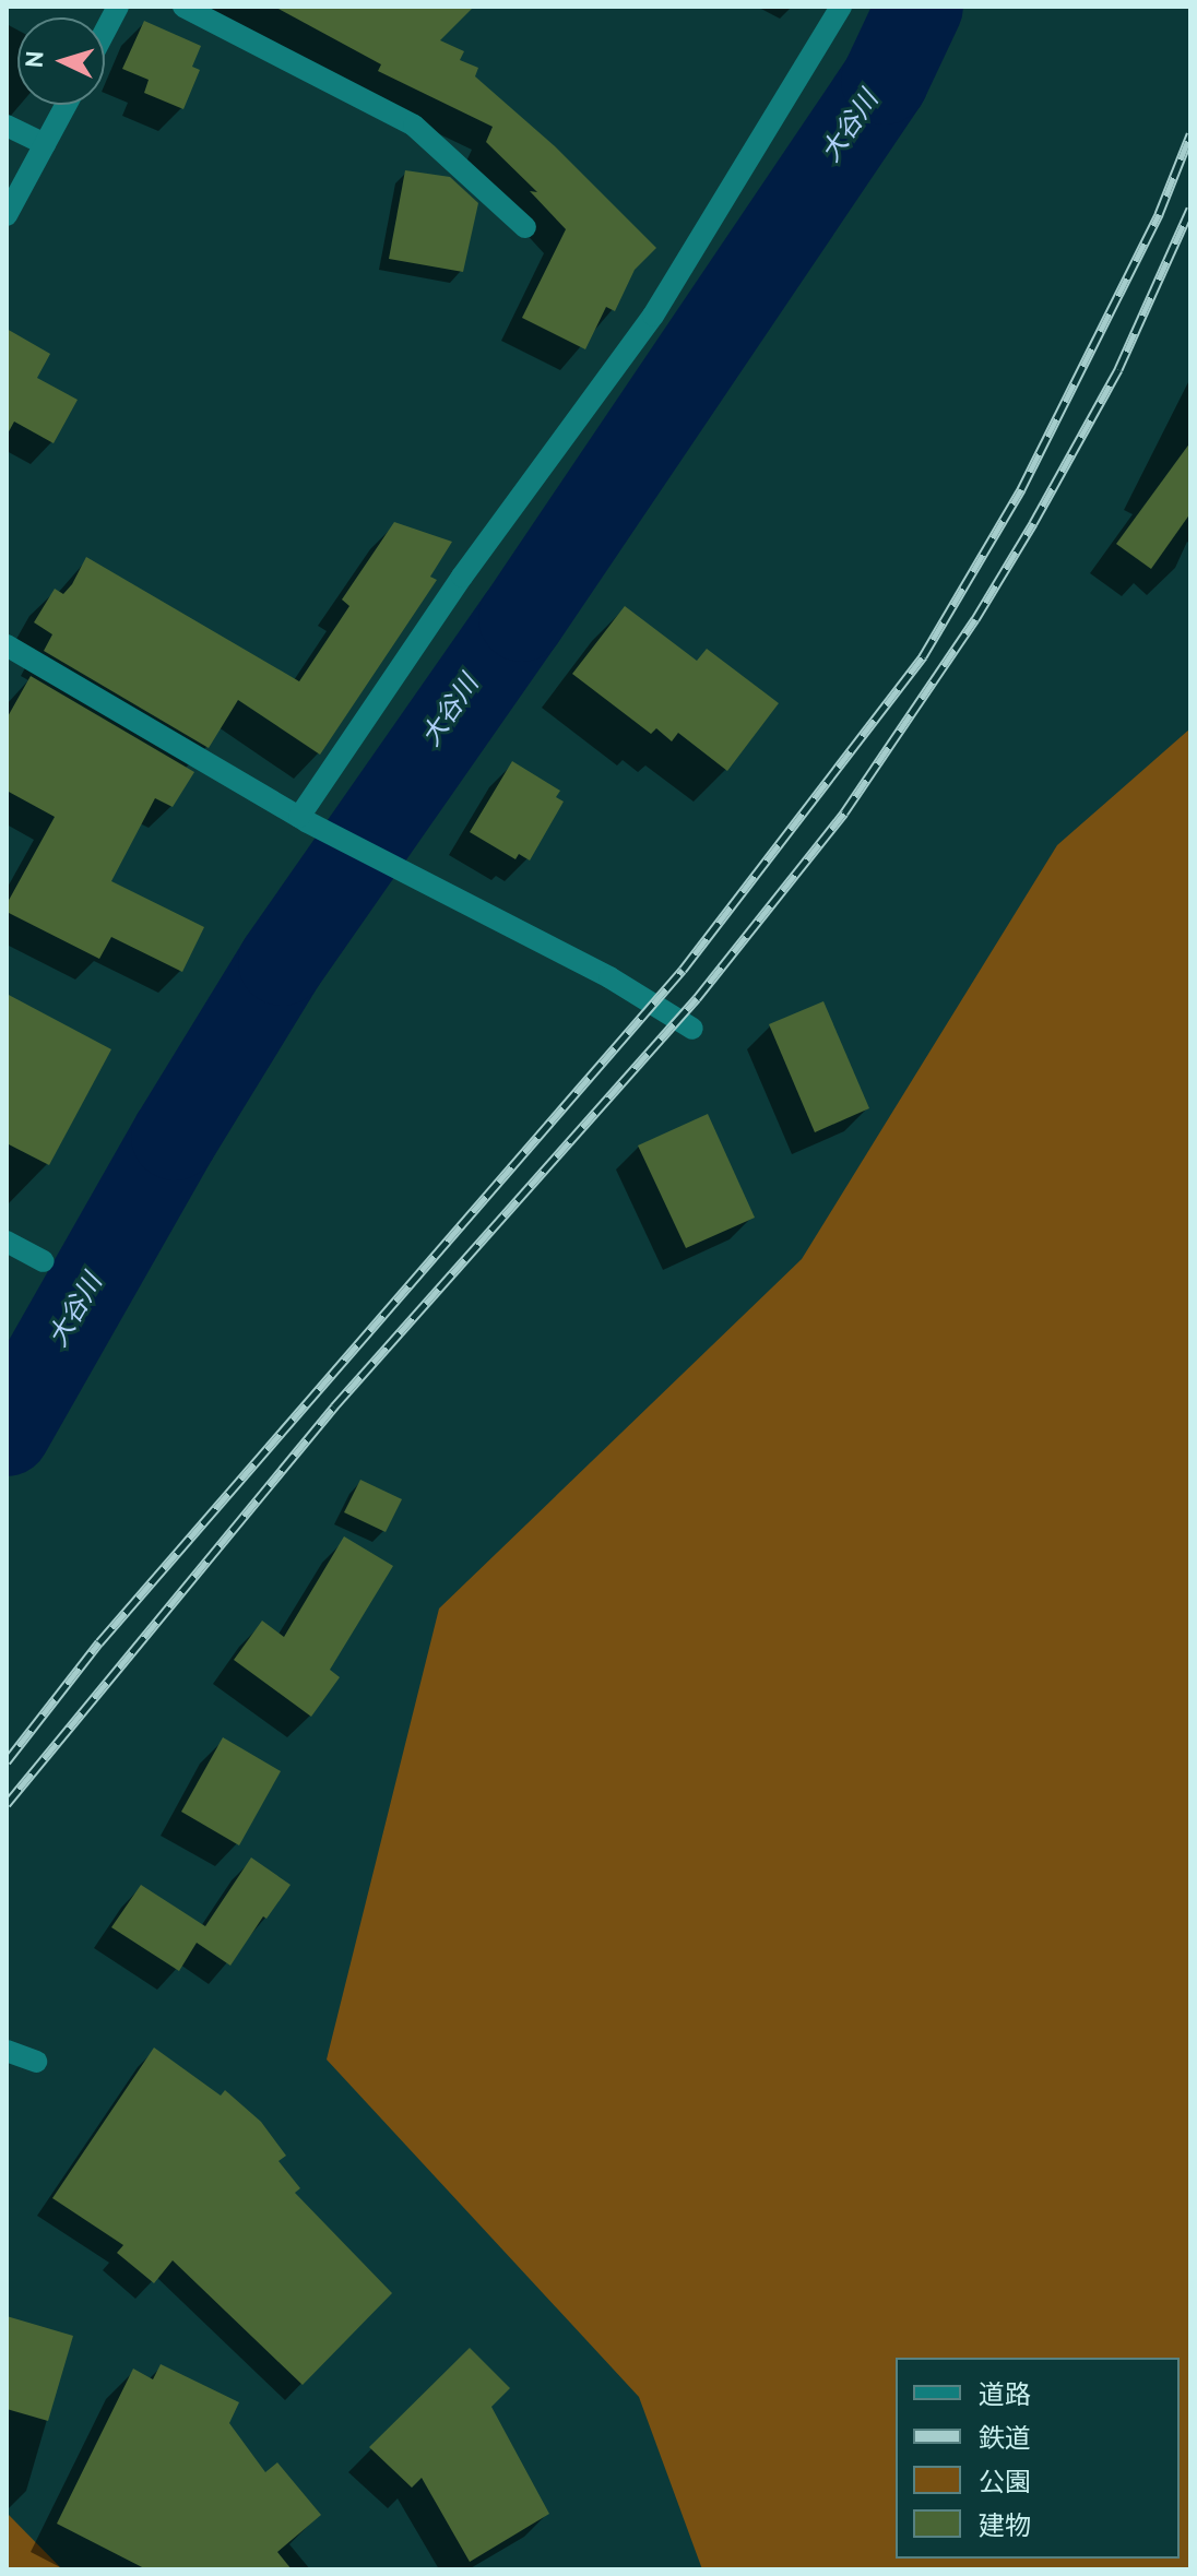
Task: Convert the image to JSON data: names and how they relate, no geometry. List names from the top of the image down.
{
  "water": ["大谷川"],
  "legend": [
    "道路",
    "鉄道",
    "公園",
    "建物"
  ],
  "north": "left"
}
